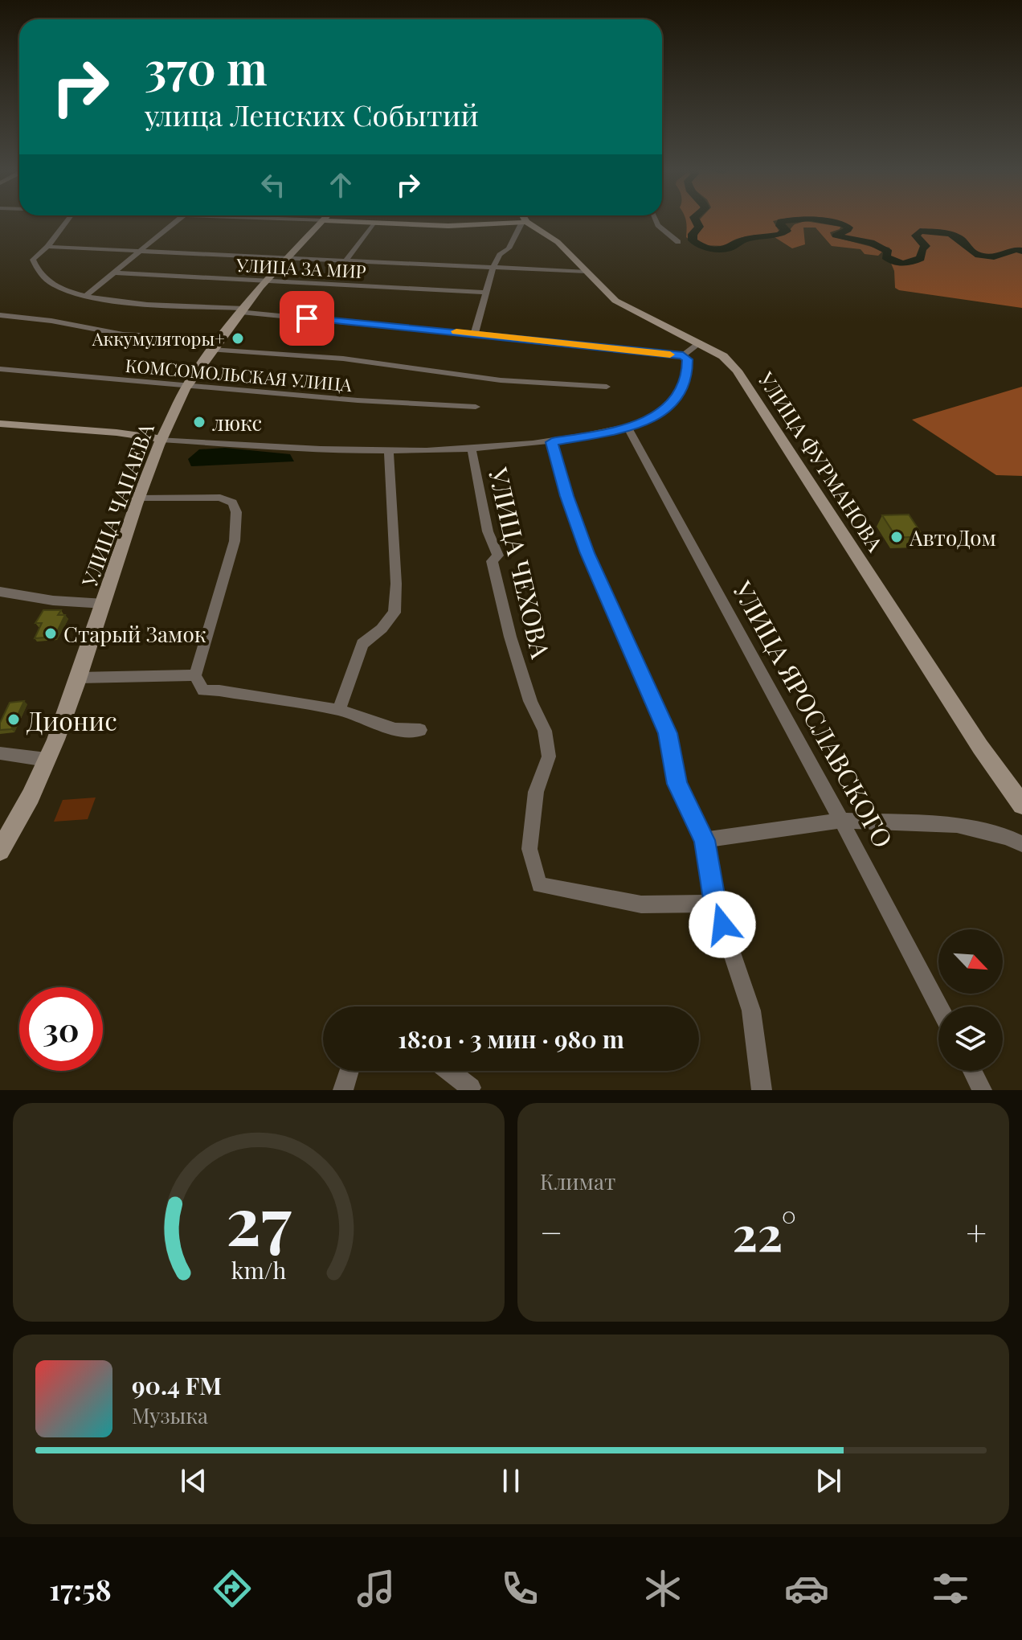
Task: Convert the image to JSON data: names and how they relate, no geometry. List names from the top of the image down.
{
  "streets": {
    "main road": ["УЛИЦА ФУРМАНОВА", "УЛИЦА ЧАПАЕВА"],
    "street": [
      "УЛИЦА ЗА МИР",
      "КОМСОМОЛЬСКАЯ УЛИЦА",
      "УЛИЦА ЧЕХОВА",
      "УЛИЦА ЯРОСЛАВСКОГО"
    ]
  },
  "crossings": [
    ["УЛИЦА ЗА МИР", "УЛИЦА ЧАПАЕВА"],
    ["КОМСОМОЛЬСКАЯ УЛИЦА", "УЛИЦА ЧАПАЕВА"]
  ],
  "places": [
    "Аккумуляторы+",
    "люкс",
    "АвтоДом",
    "Старый Замок",
    "Дионис"
  ],
  "north": "bottom right",
  "page": {
    "turn": ["370 m", "улица Ленских Событий"],
    "limit": "30",
    "trip": "18:01 · 3 мин · 980 m",
    "tile": "Климат",
    "heat": ["−", "22°", "+"],
    "song": ["90.4 FM", "Музыка"],
    "tabs": "17:58",
    "gauge": ["27", "km/h"]
  }
}
